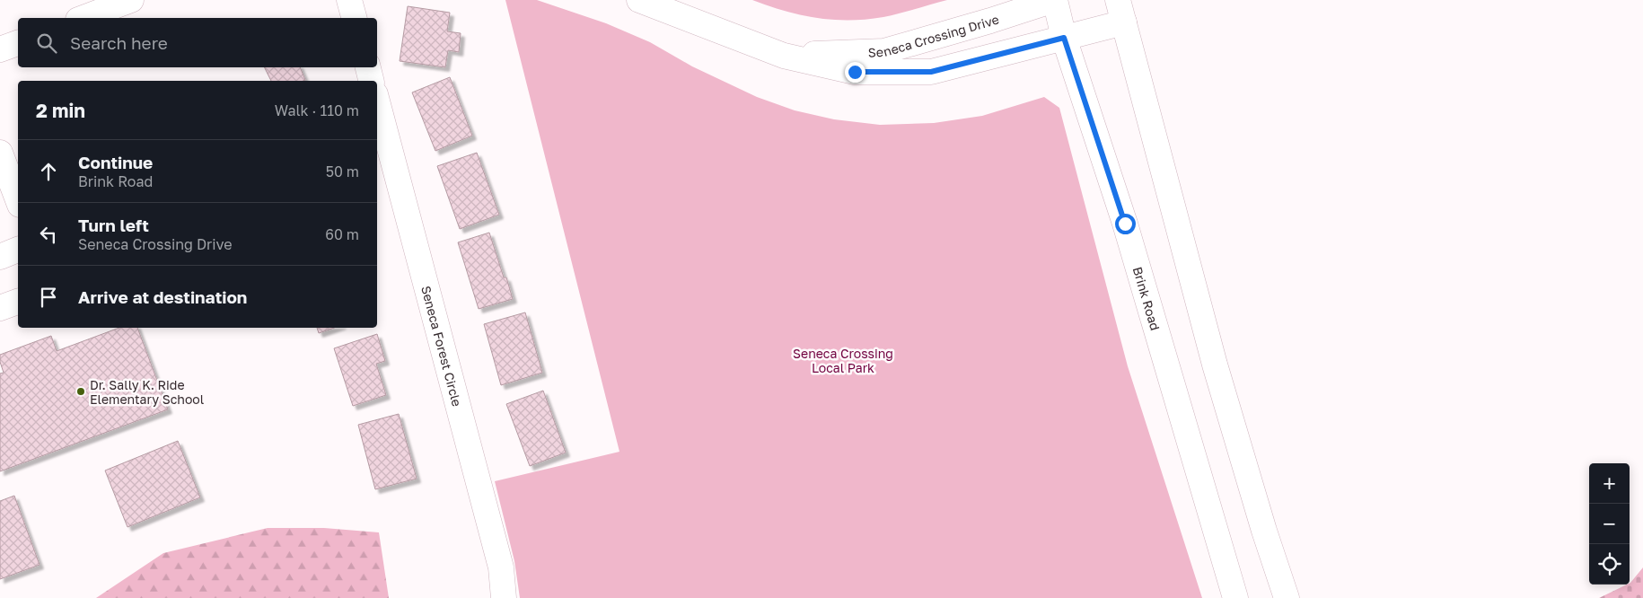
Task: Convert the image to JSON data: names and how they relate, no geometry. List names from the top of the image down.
{
  "streets": {
    "street": ["Seneca Crossing Drive", "Brink Road", "Seneca Forest Circle"]
  },
  "crossings": [
    ["Seneca Crossing Drive", "Brink Road"]
  ],
  "parks": ["Seneca Crossing Local Park"],
  "places": ["Dr. Sally K. Ride Elementary School"],
  "page": {
    "search": "Search here",
    "heading": ["2 min", "Walk · 110 m"],
    "list": [
      ["Continue", "Brink Road", "50 m"],
      ["Turn left", "Seneca Crossing Drive", "60 m"],
      "Arrive at destination"
    ],
    "map_buttons": ["+", "−"]
  }
}
